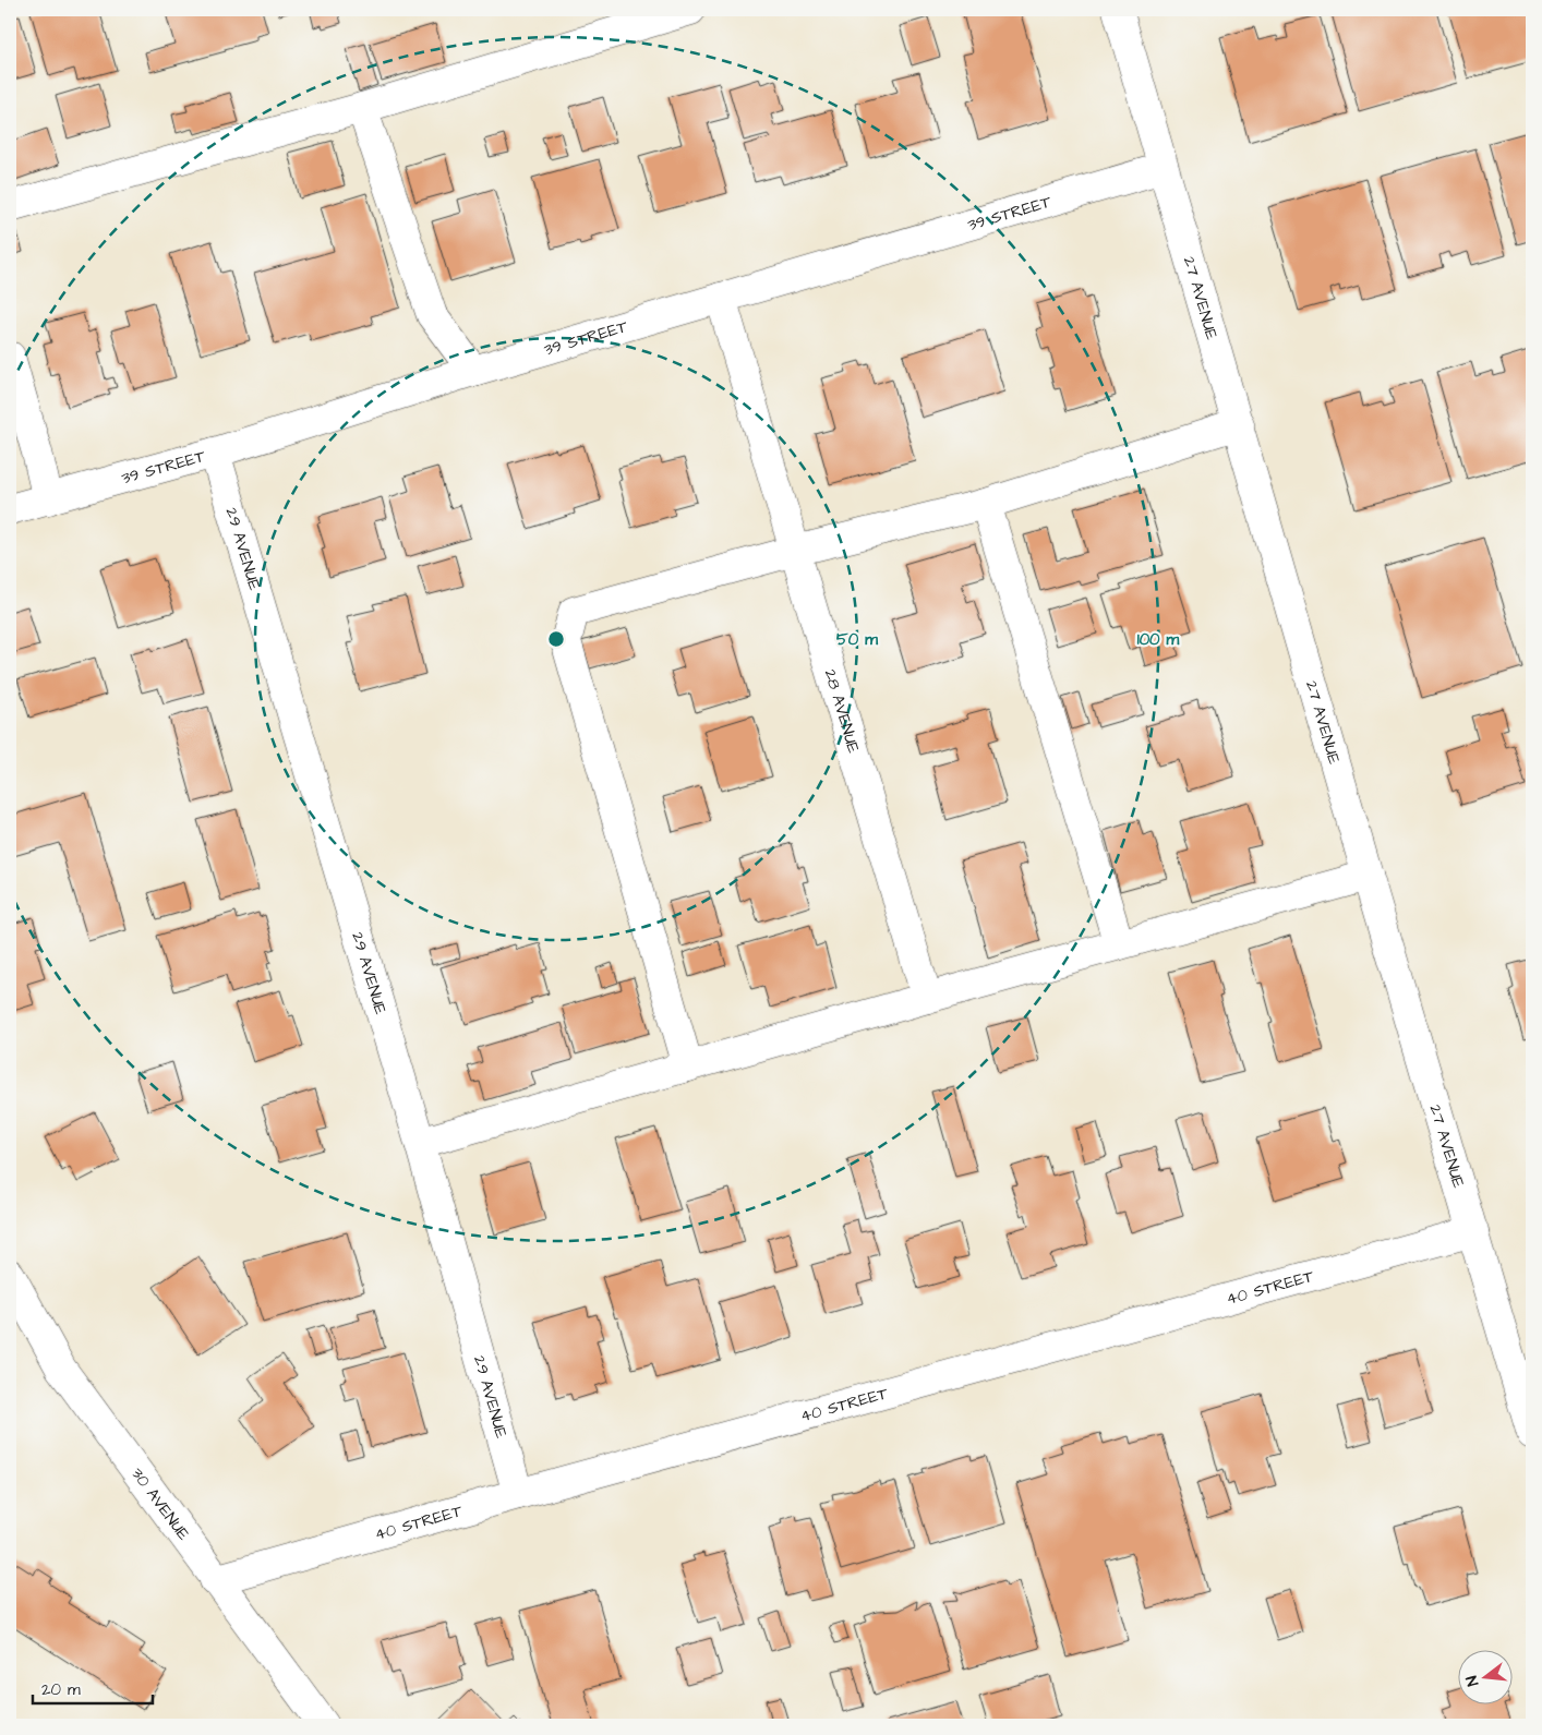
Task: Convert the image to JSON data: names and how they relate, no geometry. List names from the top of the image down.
{
  "streets": {
    "street": [
      "39 STREET",
      "27 AVENUE",
      "29 AVENUE",
      "28 AVENUE",
      "40 STREET",
      "30 AVENUE"
    ]
  },
  "crossings": [
    ["39 STREET", "27 AVENUE"],
    ["39 STREET", "29 AVENUE"],
    ["39 STREET", "28 AVENUE"],
    ["27 AVENUE", "40 STREET"],
    ["29 AVENUE", "40 STREET"],
    ["40 STREET", "30 AVENUE"]
  ],
  "scale_bar": "20 m",
  "north": "left",
  "rings": ["50 m", "100 m"]
}
